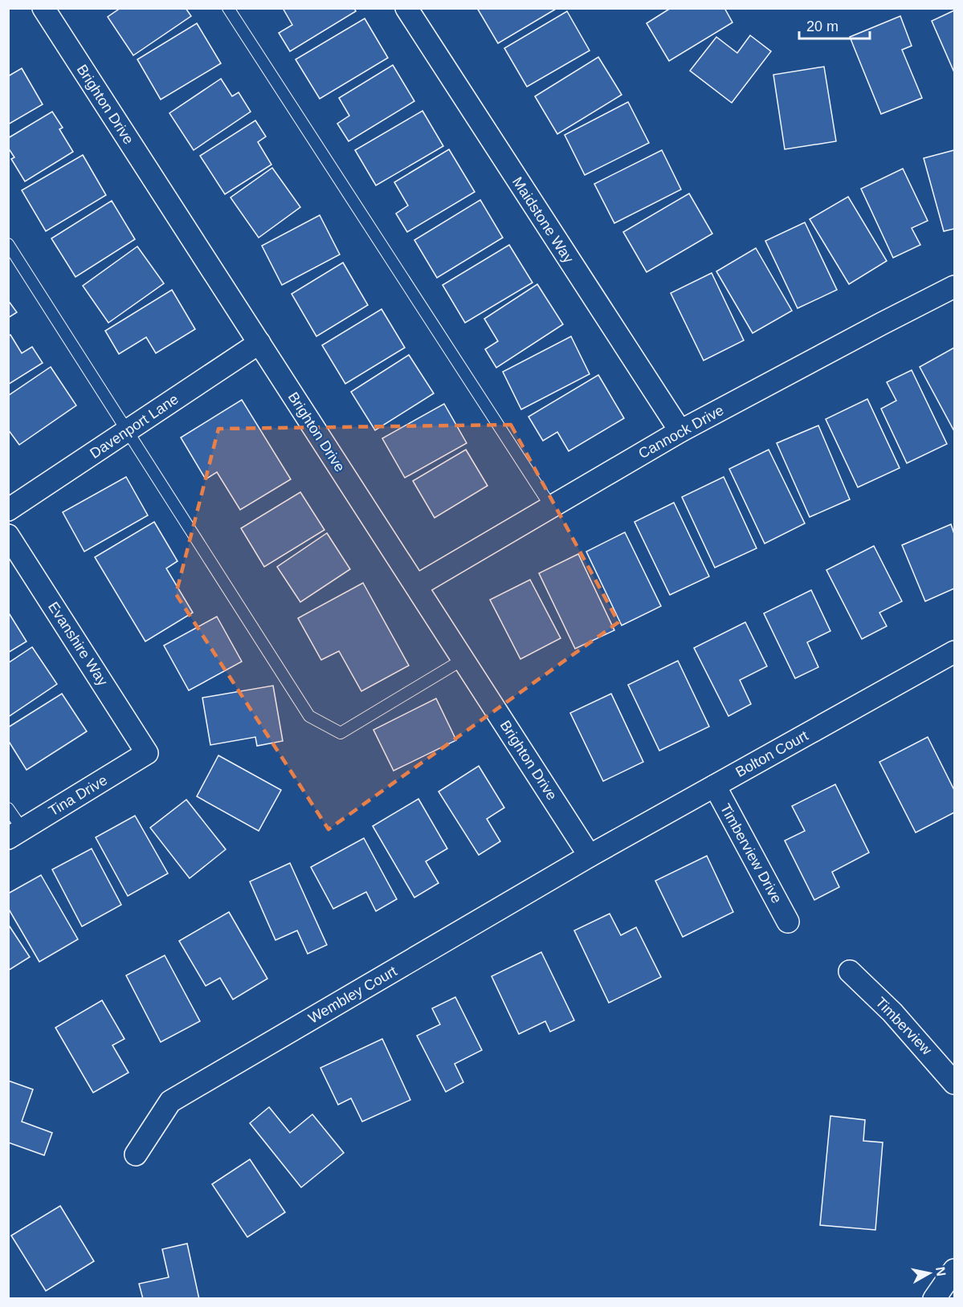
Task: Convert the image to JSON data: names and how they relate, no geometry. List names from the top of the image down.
{
  "streets": {
    "street": [
      "Brighton Drive",
      "Maidstone Way",
      "Davenport Lane",
      "Cannock Drive",
      "Evanshire Way",
      "Bolton Court",
      "Tina Drive",
      "Timberview Drive",
      "Wembley Court",
      "Timberview"
    ]
  },
  "crossings": [
    ["Brighton Drive", "Davenport Lane"],
    ["Brighton Drive", "Cannock Drive"],
    ["Brighton Drive", "Bolton Court"],
    ["Brighton Drive", "Wembley Court"],
    ["Maidstone Way", "Cannock Drive"],
    ["Evanshire Way", "Tina Drive"],
    ["Bolton Court", "Timberview Drive"],
    ["Bolton Court", "Wembley Court"]
  ],
  "scale_bar": "20 m",
  "north": "right"
}
